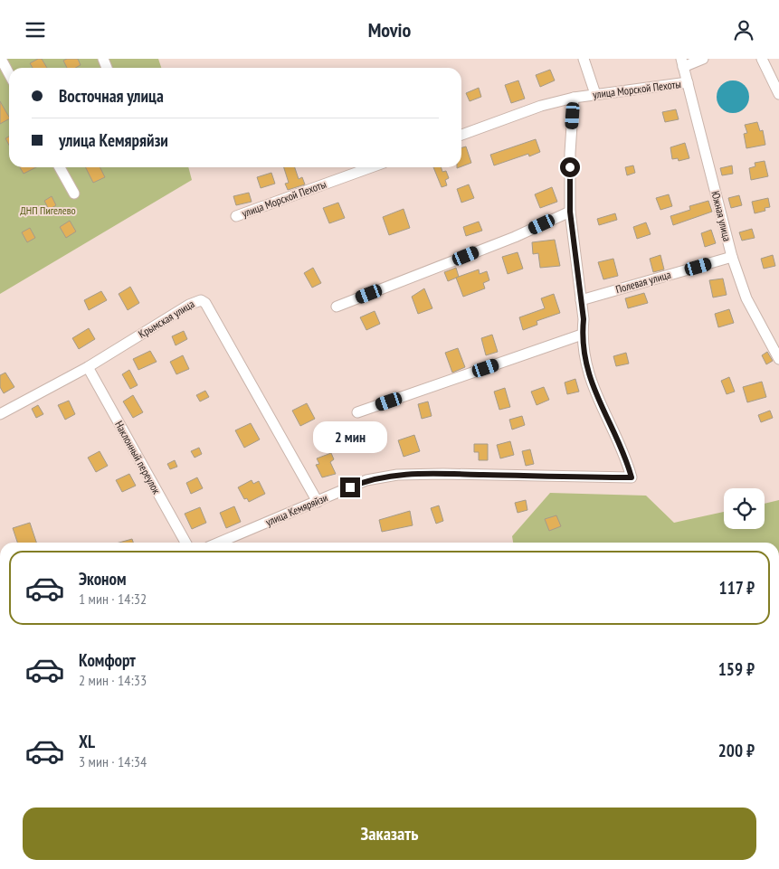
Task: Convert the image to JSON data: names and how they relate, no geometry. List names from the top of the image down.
{
  "streets": {
    "street": [
      "улица Морской Пехоты",
      "Южная улица",
      "Полевая улица",
      "Крымская улица",
      "Наклонный переулок",
      "улица Кемяряйзи"
    ]
  },
  "crossings": [
    ["улица Морской Пехоты", "Южная улица"],
    ["Южная улица", "Полевая улица"],
    ["Крымская улица", "Наклонный переулок"],
    ["Крымская улица", "улица Кемяряйзи"]
  ],
  "parks": ["ДНП Пигелево"],
  "page": {
    "header": "Movio",
    "banner": ["Восточная улица", "улица Кемяряйзи"],
    "bubble": "2 мин",
    "list": [
      {
        "name": "Эконом",
        "note": "1 мин · 14:32",
        "value": "117 ₽"
      },
      {
        "name": "Комфорт",
        "note": "2 мин · 14:33",
        "value": "159 ₽"
      },
      {
        "name": "XL",
        "note": "3 мин · 14:34",
        "value": "200 ₽"
      }
    ],
    "buttons": "Заказать"
  }
}
